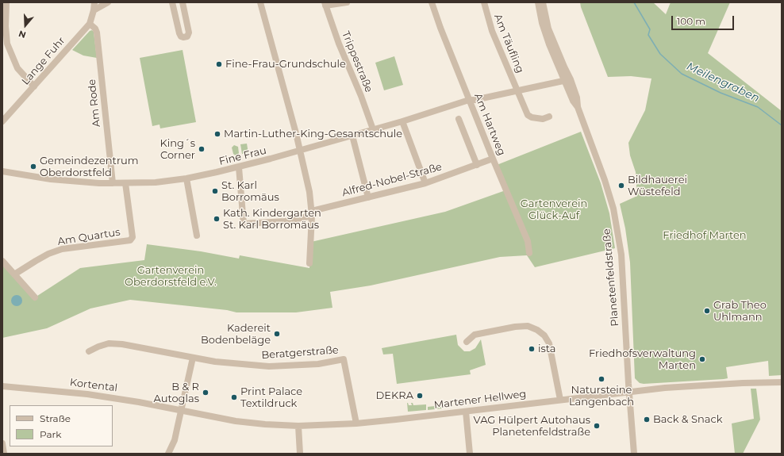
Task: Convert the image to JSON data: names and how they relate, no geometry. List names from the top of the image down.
{
  "streets": {
    "street": [
      "Am Täufling",
      "Lange Fuhr",
      "Trippestraße",
      "Am Rode",
      "Am Hartweg",
      "Fine Frau",
      "Alfred-Nobel-Straße",
      "Am Quartus",
      "Planetenfeldstraße",
      "Beratgerstraße",
      "Kortental",
      "Martener Hellweg"
    ]
  },
  "crossings": [
    ["Am Täufling", "Fine Frau"],
    ["Lange Fuhr", "Am Rode"],
    ["Trippestraße", "Fine Frau"],
    ["Am Rode", "Fine Frau"],
    ["Am Hartweg", "Fine Frau"],
    ["Am Hartweg", "Alfred-Nobel-Straße"],
    ["Fine Frau", "Alfred-Nobel-Straße"],
    ["Fine Frau", "Am Quartus"],
    ["Fine Frau", "Planetenfeldstraße"],
    ["Planetenfeldstraße", "Martener Hellweg"],
    ["Beratgerstraße", "Martener Hellweg"],
    ["Kortental", "Martener Hellweg"]
  ],
  "water": ["Meilengraben"],
  "parks": ["Gartenverein Glück-Auf", "Friedhof Marten", "Gartenverein Oberdorstfeld e.V."],
  "places": [
    "Fine-Frau-Grundschule",
    "Martin-Luther-King-Gesamtschule",
    "King´s Corner",
    "Gemeindezentrum Oberdorstfeld",
    "Bildhauerei Wüstefeld",
    "St. Karl Borromäus",
    "Kath. Kindergarten St. Karl Borromäus",
    "Grab Theo Uhlmann",
    "Kadereit Bodenbeläge",
    "ista",
    "Friedhofsverwaltung Marten",
    "Natursteine Langenbach",
    "B & R Autoglas",
    "DEKRA",
    "Print Palace Textildruck",
    "Back & Snack",
    "VAG Hülpert Autohaus Planetenfeldstraße"
  ],
  "legend": ["Straße", "Park"],
  "scale_bar": "100 m",
  "north": "bottom"
}
